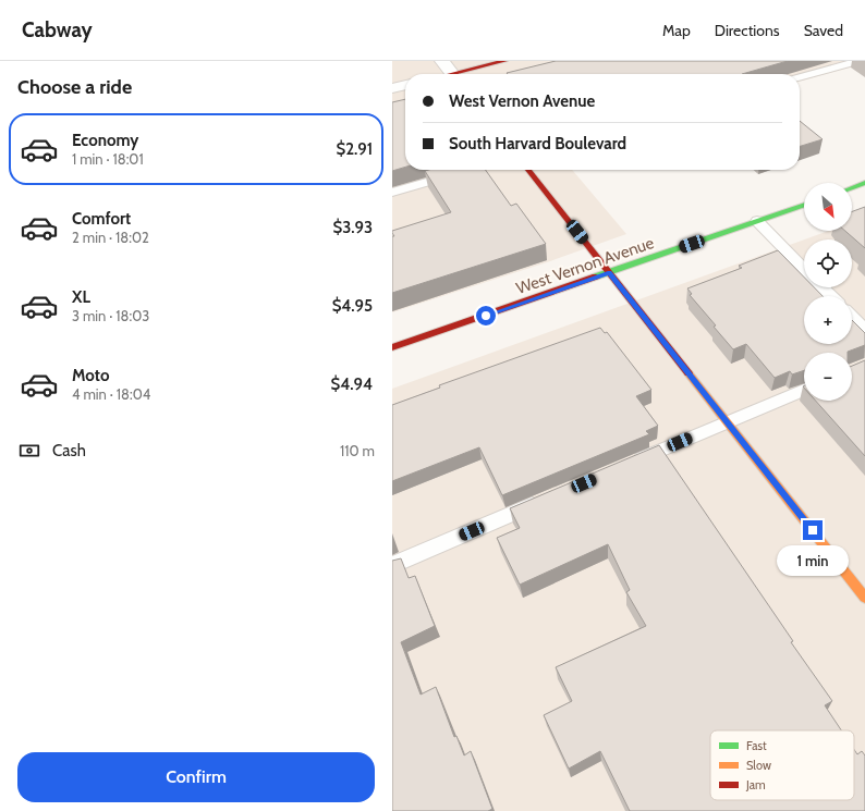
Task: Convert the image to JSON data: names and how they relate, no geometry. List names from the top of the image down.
{
  "streets": {
    "street": ["West Vernon Avenue"]
  },
  "legend": ["Fast", "Slow", "Jam"],
  "north": "bottom right",
  "page": {
    "header": "Cabway",
    "nav": ["Map", "Directions", "Saved"],
    "heading": "Choose a ride",
    "banner": ["West Vernon Avenue", "South Harvard Boulevard"],
    "list": [
      {
        "name": "Economy",
        "note": "1 min · 18:01",
        "value": "$2.91"
      },
      {
        "name": "Comfort",
        "note": "2 min · 18:02",
        "value": "$3.93"
      },
      {
        "name": "XL",
        "note": "3 min · 18:03",
        "value": "$4.95"
      },
      {
        "name": "Moto",
        "note": "4 min · 18:04",
        "value": "$4.94"
      }
    ],
    "map_buttons": ["+", "−"],
    "pay": ["Cash", "110 m"],
    "bubble": "1 min",
    "buttons": "Confirm"
  }
}
